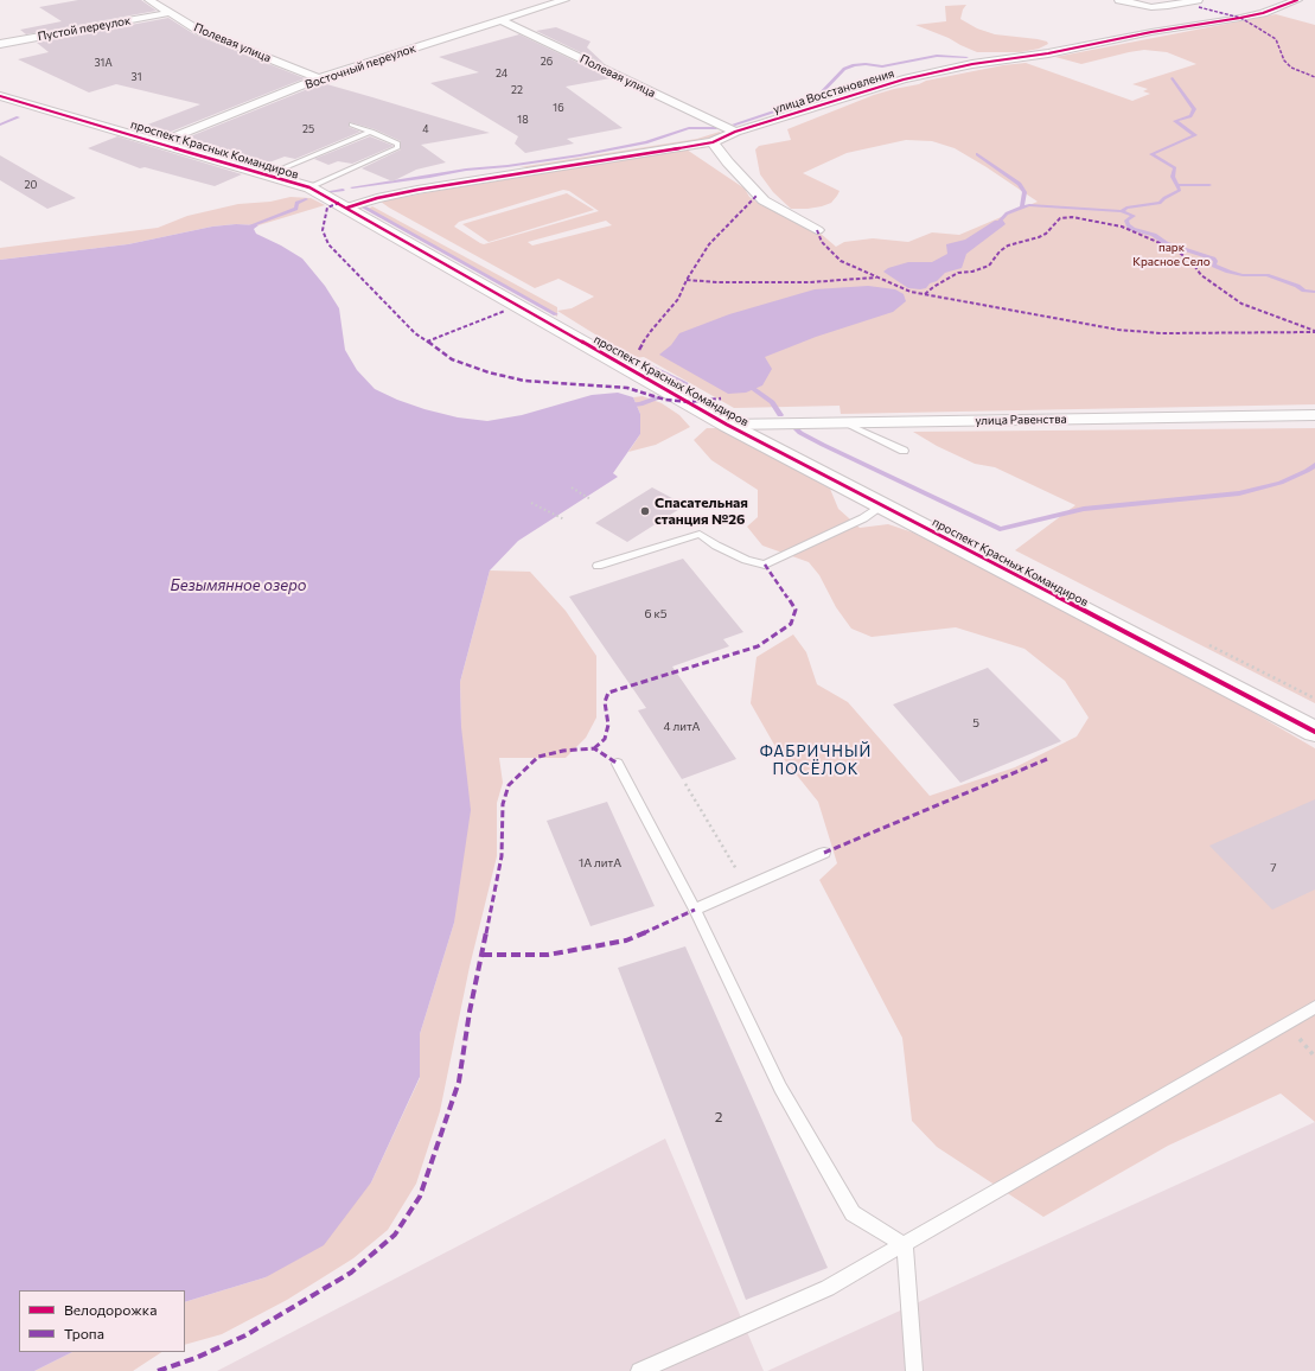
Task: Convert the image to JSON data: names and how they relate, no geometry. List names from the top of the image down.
{
  "streets": {
    "street": [
      "Пустой переулок",
      "Полевая улица",
      "Восточный переулок",
      "улица Восстановления",
      "проспект Красных Командиров",
      "улица Равенства"
    ]
  },
  "crossings": [
    ["Пустой переулок", "Полевая улица"],
    ["Полевая улица", "Восточный переулок"],
    ["Полевая улица", "улица Восстановления"],
    ["Восточный переулок", "проспект Красных Командиров"],
    ["улица Восстановления", "проспект Красных Командиров"],
    ["проспект Красных Командиров", "улица Равенства"]
  ],
  "districts": ["ФАБРИЧНЫЙ ПОСЁЛОК"],
  "water": ["Безымянное озеро"],
  "parks": ["парк Красное Село"],
  "places": ["Спасательная станция №26"],
  "house_numbers": [
    "26",
    "31А",
    "24",
    "31",
    "22",
    "16",
    "18",
    "25",
    "4",
    "20",
    "6 к5",
    "5",
    "4 литА",
    "1А литА",
    "7",
    "2"
  ],
  "legend": ["Велодорожка", "Тропа"]
}
